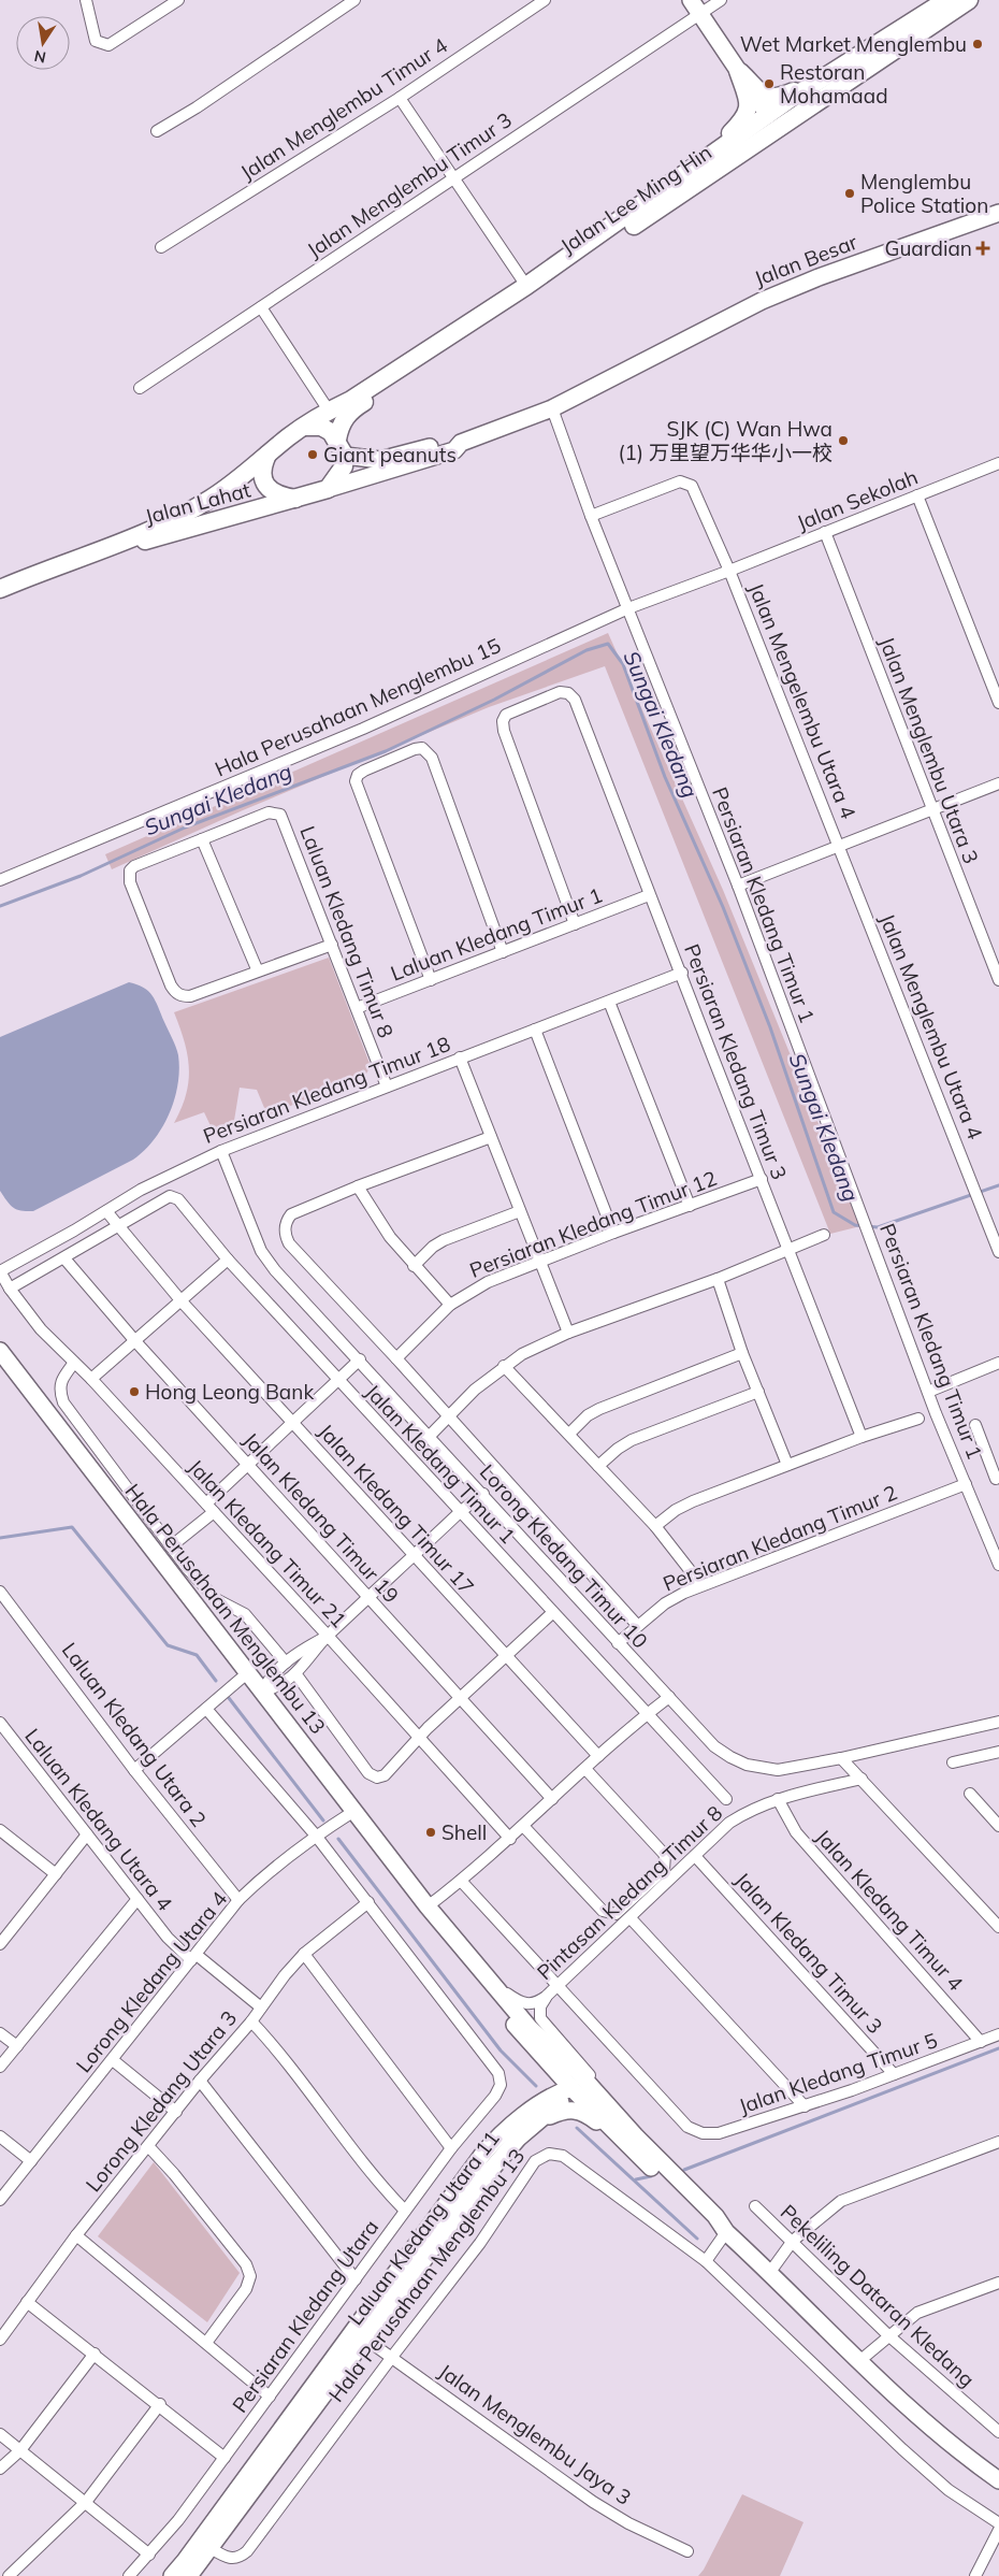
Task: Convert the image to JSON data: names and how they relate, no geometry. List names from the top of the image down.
{
  "streets": {
    "main road": ["Jalan Lee Ming Hin", "Jalan Lahat"],
    "street": [
      "Jalan Menglembu Timur 4",
      "Jalan Menglembu Timur 3",
      "Jalan Besar",
      "Jalan Sekolah",
      "Jalan Mengelembu Utara 4",
      "Hala Perusahaan Menglembu 15",
      "Jalan Menglembu Utara 3",
      "Persiaran Kledang Timur 1",
      "Laluan Kledang Timur 8",
      "Laluan Kledang Timur 1",
      "Jalan Menglembu Utara 4",
      "Persiaran Kledang Timur 3",
      "Persiaran Kledang Timur 18",
      "Persiaran Kledang Timur 12",
      "Jalan Kledang Timur 1",
      "Jalan Kledang Timur 17",
      "Jalan Kledang Timur 19",
      "Persiaran Kledang Timur 2",
      "Jalan Kledang Timur 21",
      "Lorong Kledang Timur 10",
      "Hala Perusahaan Menglembu 13",
      "Laluan Kledang Utara 2",
      "Laluan Kledang Utara 4",
      "Pintasan Kledang Timur 8",
      "Jalan Kledang Timur 4",
      "Jalan Kledang Timur 3",
      "Lorong Kledang Utara 4",
      "Jalan Kledang Timur 5",
      "Lorong Kledang Utara 3",
      "Laluan Kledang Utara 11",
      "Pekeliling Dataran Kledang",
      "Persiaran Kledang Utara",
      "Jalan Menglembu Jaya 3"
    ]
  },
  "crossings": [
    ["Jalan Lee Ming Hin", "Jalan Besar"],
    ["Jalan Lee Ming Hin", "Jalan Lahat"],
    ["Jalan Besar", "Jalan Lahat"],
    ["Jalan Besar", "Persiaran Kledang Timur 1"],
    ["Jalan Sekolah", "Jalan Mengelembu Utara 4"],
    ["Jalan Sekolah", "Hala Perusahaan Menglembu 15"],
    ["Jalan Sekolah", "Jalan Menglembu Utara 3"],
    ["Jalan Mengelembu Utara 4", "Hala Perusahaan Menglembu 15"],
    ["Jalan Mengelembu Utara 4", "Persiaran Kledang Timur 1"],
    ["Jalan Mengelembu Utara 4", "Jalan Menglembu Utara 4"],
    ["Hala Perusahaan Menglembu 15", "Persiaran Kledang Timur 1"],
    ["Persiaran Kledang Timur 1", "Persiaran Kledang Timur 2"],
    ["Laluan Kledang Timur 8", "Laluan Kledang Timur 1"],
    ["Laluan Kledang Timur 8", "Persiaran Kledang Timur 18"],
    ["Laluan Kledang Timur 1", "Persiaran Kledang Timur 3"],
    ["Persiaran Kledang Timur 3", "Persiaran Kledang Timur 18"],
    ["Persiaran Kledang Timur 3", "Persiaran Kledang Timur 12"],
    ["Persiaran Kledang Timur 18", "Jalan Kledang Timur 17"],
    ["Persiaran Kledang Timur 18", "Jalan Kledang Timur 21"],
    ["Persiaran Kledang Timur 18", "Lorong Kledang Timur 10"],
    ["Persiaran Kledang Timur 12", "Lorong Kledang Timur 10"],
    ["Jalan Kledang Timur 1", "Jalan Kledang Timur 17"],
    ["Jalan Kledang Timur 1", "Jalan Kledang Timur 19"],
    ["Jalan Kledang Timur 1", "Jalan Kledang Timur 21"],
    ["Persiaran Kledang Timur 2", "Lorong Kledang Timur 10"],
    ["Hala Perusahaan Menglembu 13", "Lorong Kledang Utara 4"],
    ["Hala Perusahaan Menglembu 13", "Laluan Kledang Utara 11"],
    ["Hala Perusahaan Menglembu 13", "Jalan Menglembu Jaya 3"],
    ["Laluan Kledang Utara 2", "Lorong Kledang Utara 4"],
    ["Laluan Kledang Utara 4", "Lorong Kledang Utara 4"],
    ["Laluan Kledang Utara 4", "Lorong Kledang Utara 3"],
    ["Pintasan Kledang Timur 8", "Jalan Kledang Timur 4"],
    ["Pintasan Kledang Timur 8", "Jalan Kledang Timur 3"],
    ["Pintasan Kledang Timur 8", "Jalan Kledang Timur 5"],
    ["Jalan Kledang Timur 4", "Jalan Kledang Timur 5"],
    ["Jalan Kledang Timur 3", "Jalan Kledang Timur 5"],
    ["Lorong Kledang Utara 3", "Persiaran Kledang Utara"],
    ["Laluan Kledang Utara 11", "Jalan Menglembu Jaya 3"]
  ],
  "water": ["Sungai Kledang"],
  "places": {
    "other": [
      "Wet Market Menglembu",
      "Restoran Mohamaad",
      "Menglembu Police Station",
      "SJK (C) Wan Hwa (1) 万里望万华华小一校",
      "Giant peanuts",
      "Hong Leong Bank",
      "Shell"
    ],
    "health": ["Guardian"]
  },
  "north": "bottom"
}
